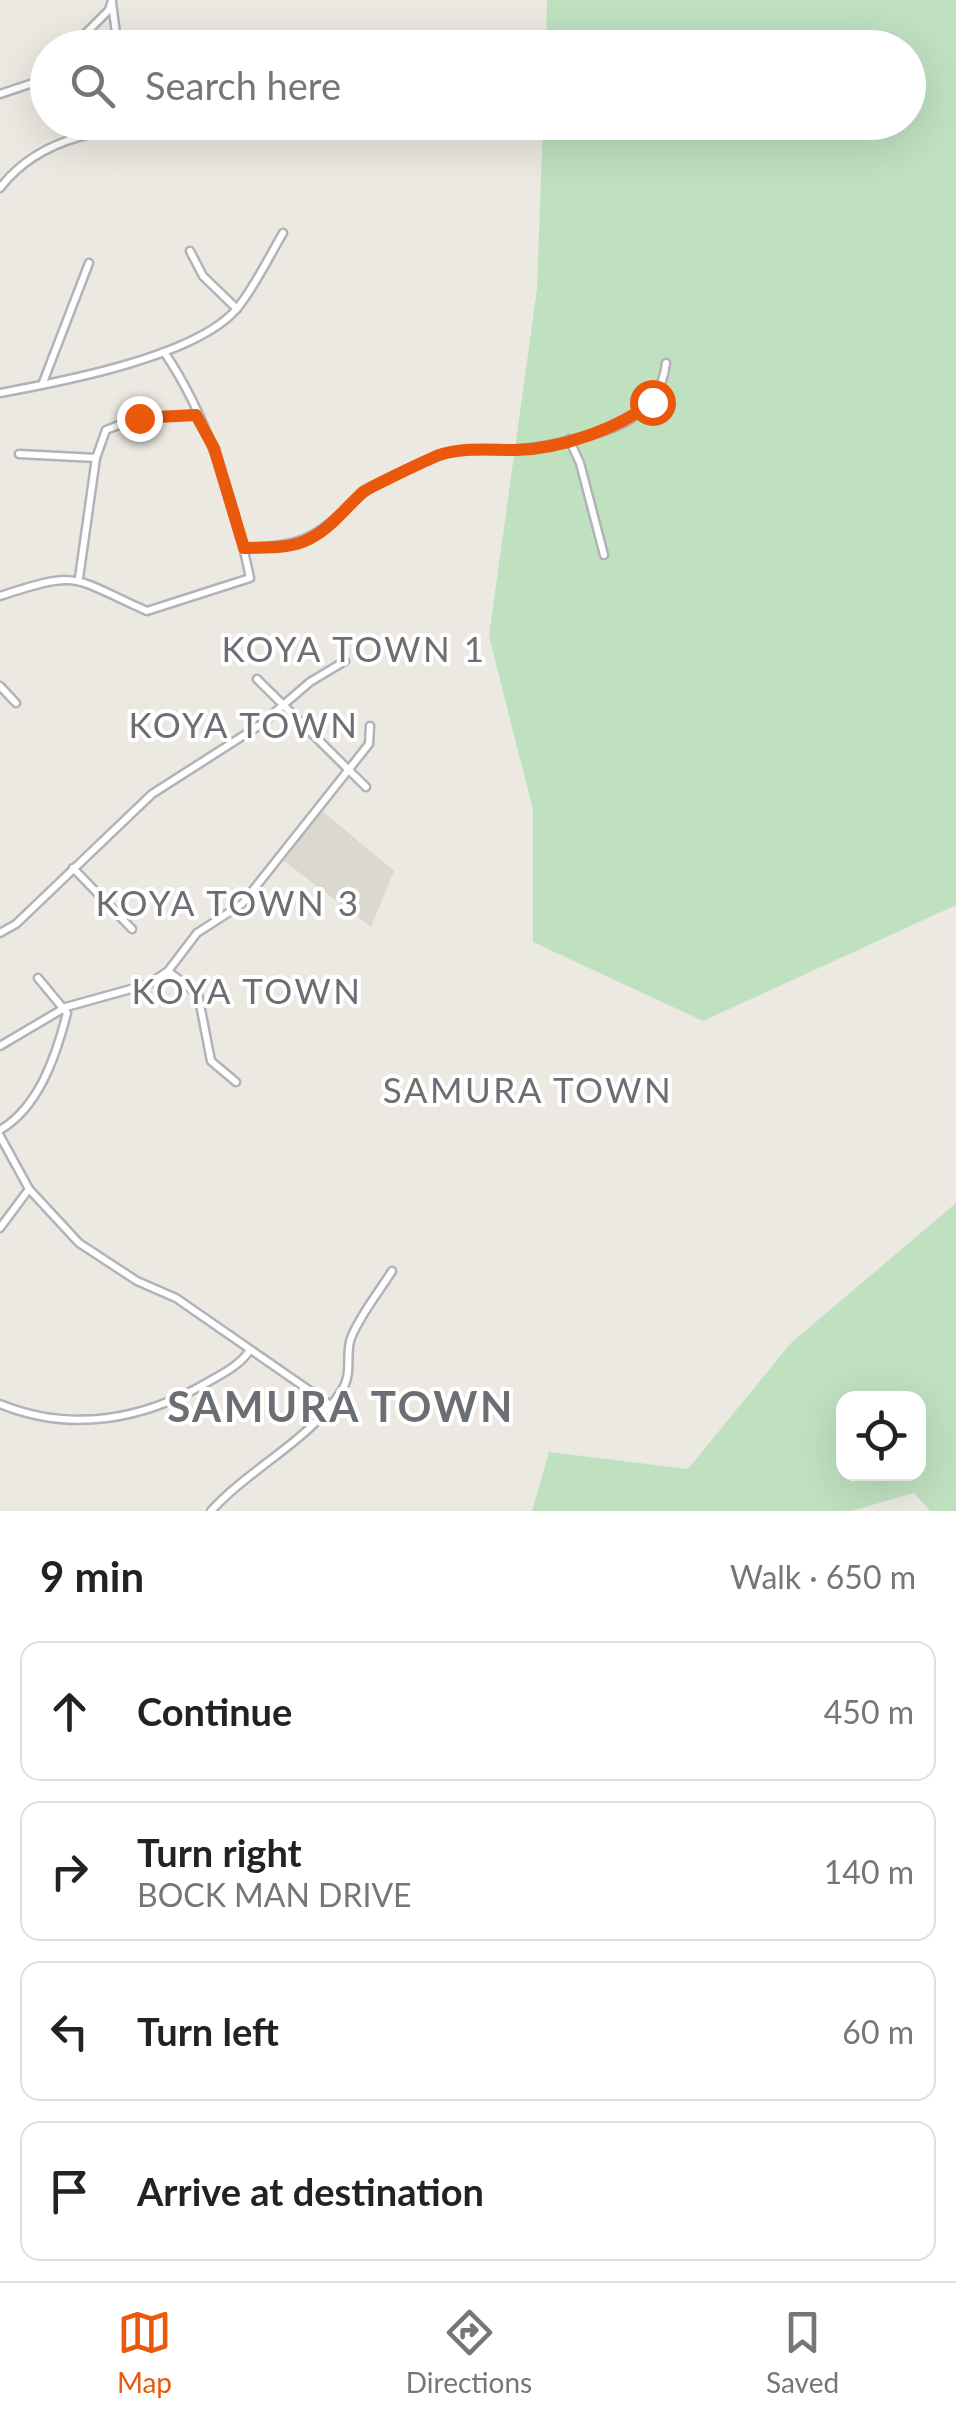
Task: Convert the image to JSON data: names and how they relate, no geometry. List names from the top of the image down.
{
  "districts": [
    "KOYA TOWN 1",
    "KOYA TOWN",
    "KOYA TOWN 3",
    "KOYA TOWN",
    "SAMURA TOWN",
    "SAMURA TOWN"
  ],
  "page": {
    "search": "Search here",
    "heading": ["9 min", "Walk · 650 m"],
    "list": [
      ["Continue", "450 m"],
      ["Turn right", "BOCK MAN DRIVE", "140 m"],
      ["Turn left", "60 m"],
      "Arrive at destination"
    ],
    "nav": ["Map", "Directions", "Saved"]
  }
}
